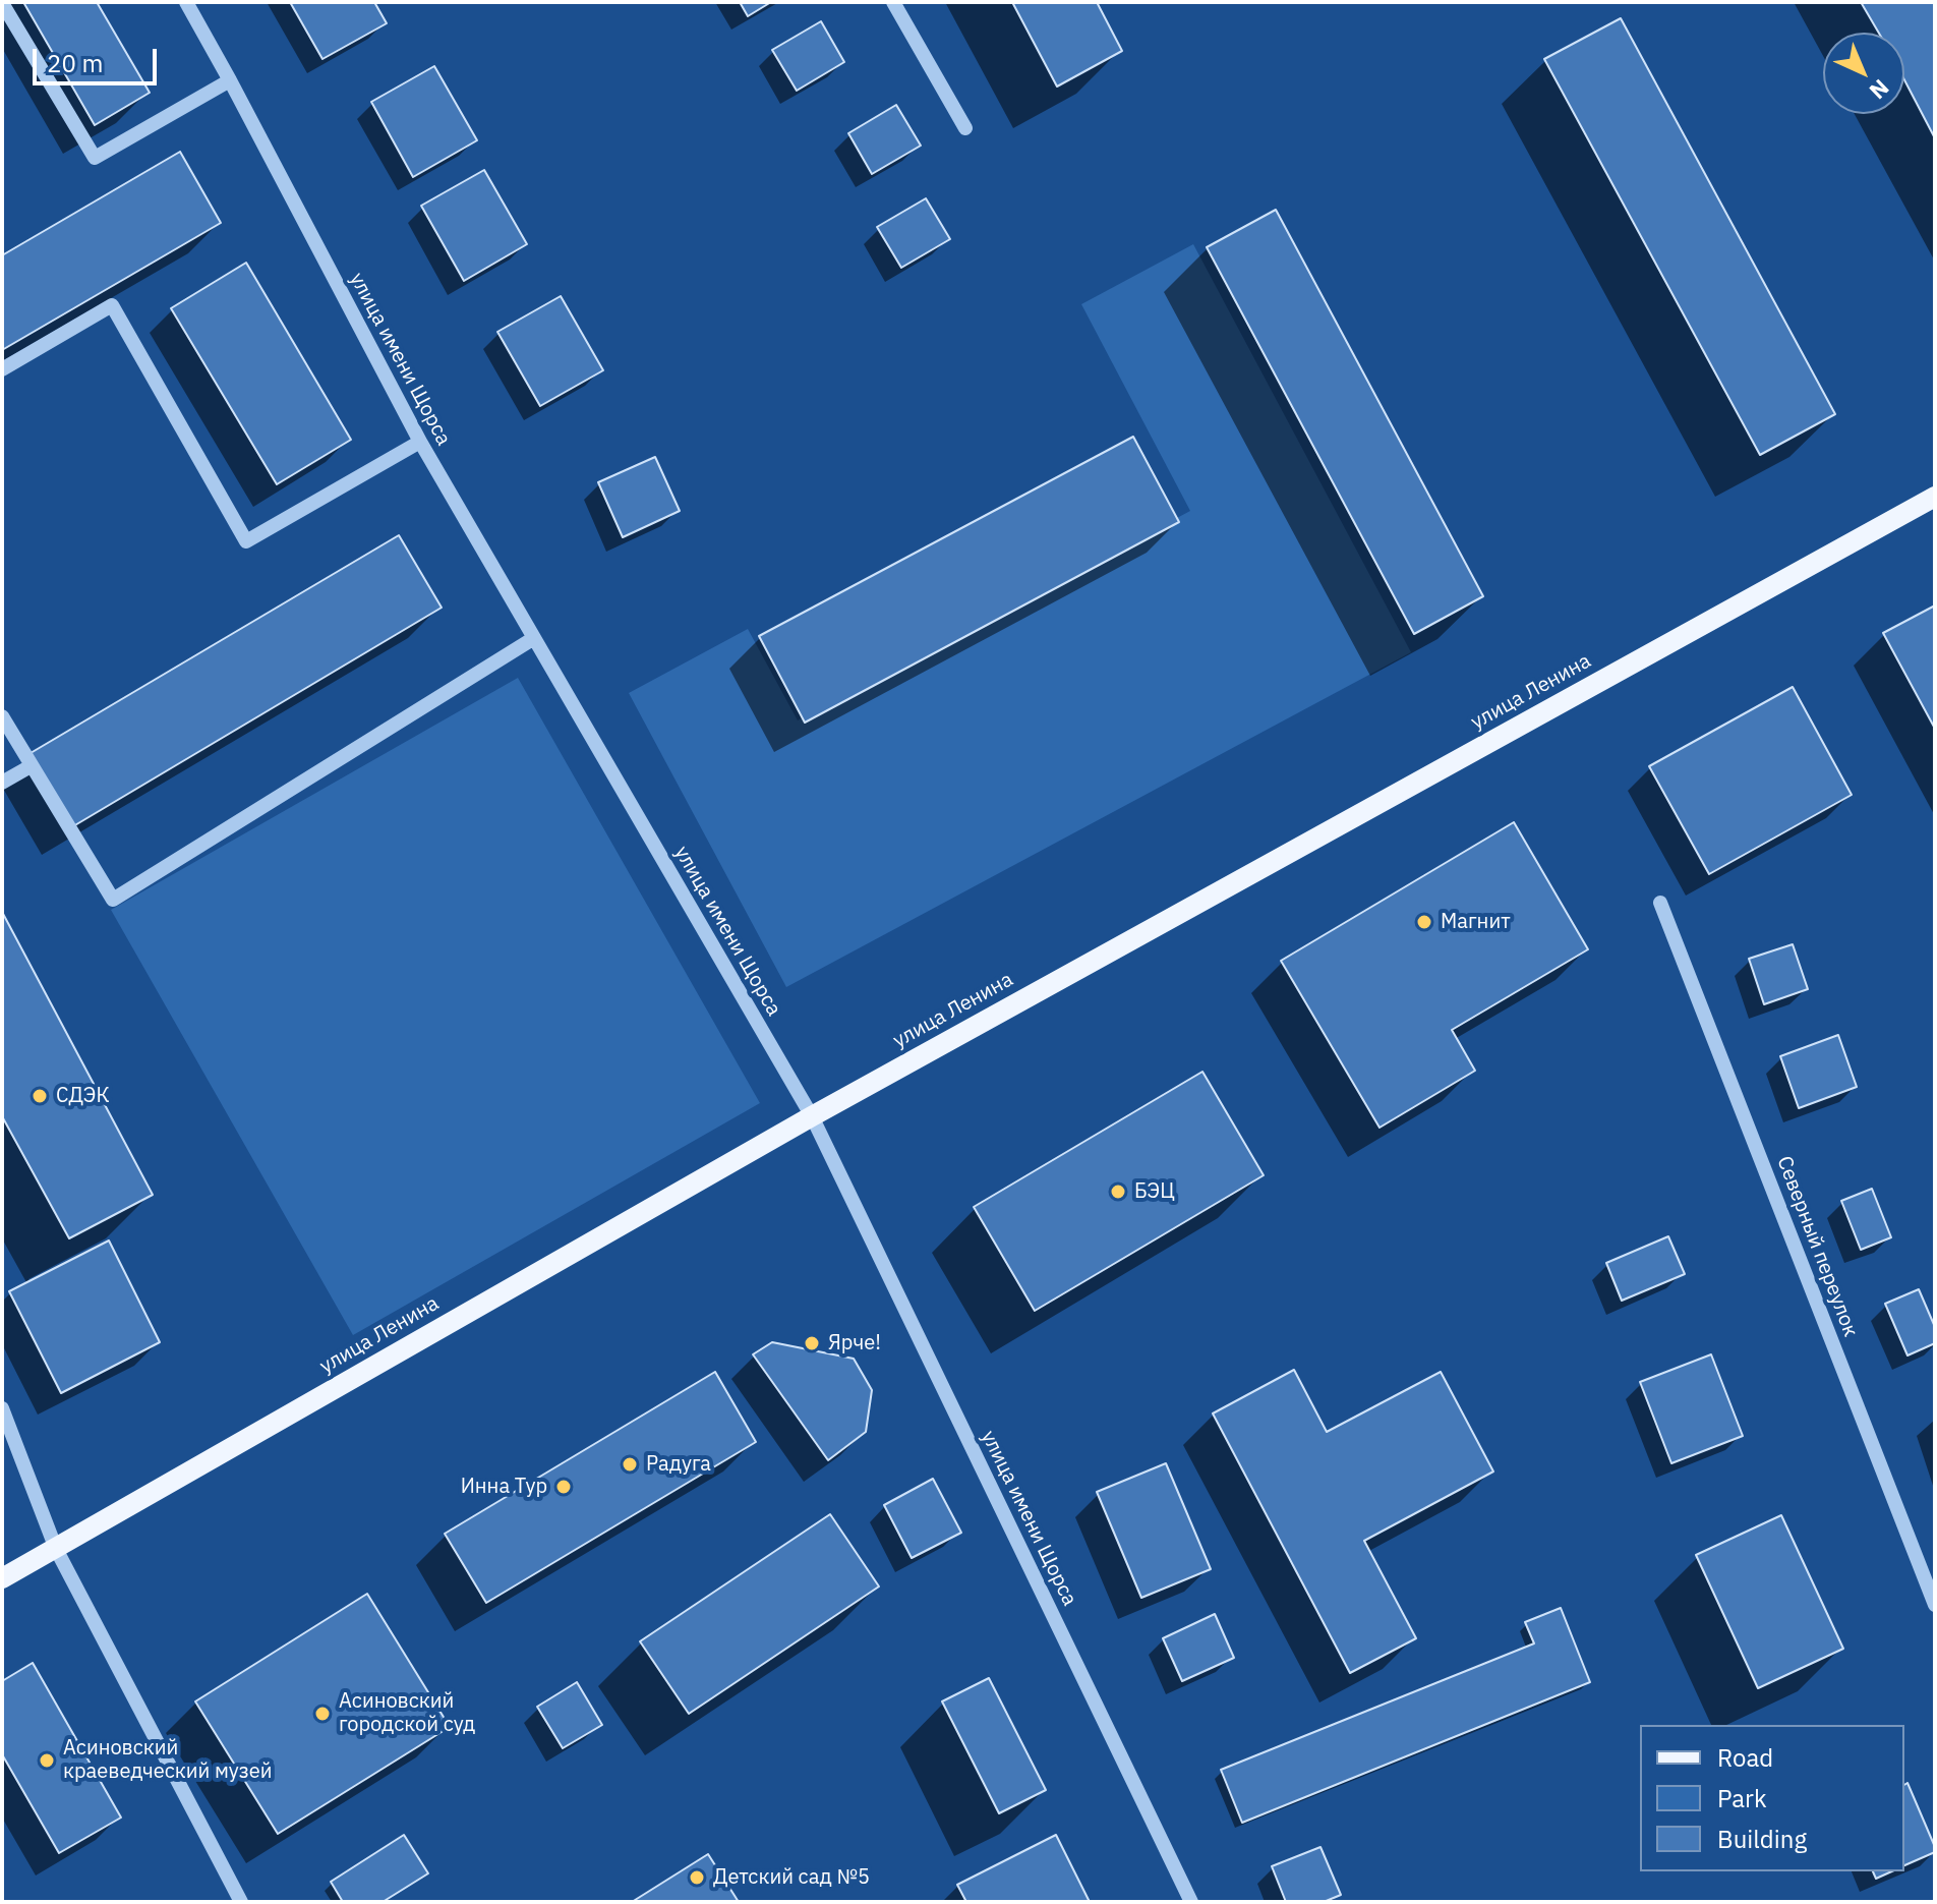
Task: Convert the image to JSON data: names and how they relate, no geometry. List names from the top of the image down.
{
  "streets": {
    "main road": ["улица Ленина"],
    "street": ["улица имени Щорса", "Северный переулок"]
  },
  "crossings": [
    ["улица имени Щорса", "улица Ленина"]
  ],
  "places": [
    "Магнит",
    "СДЭК",
    "БЭЦ",
    "Ярче!",
    "Радуга",
    "Инна Тур",
    "Асиновский городской суд",
    "Асиновский краеведческий музей",
    "Детский сад №5"
  ],
  "legend": ["Road", "Park", "Building"],
  "scale_bar": "20 m",
  "north": "bottom right"
}
